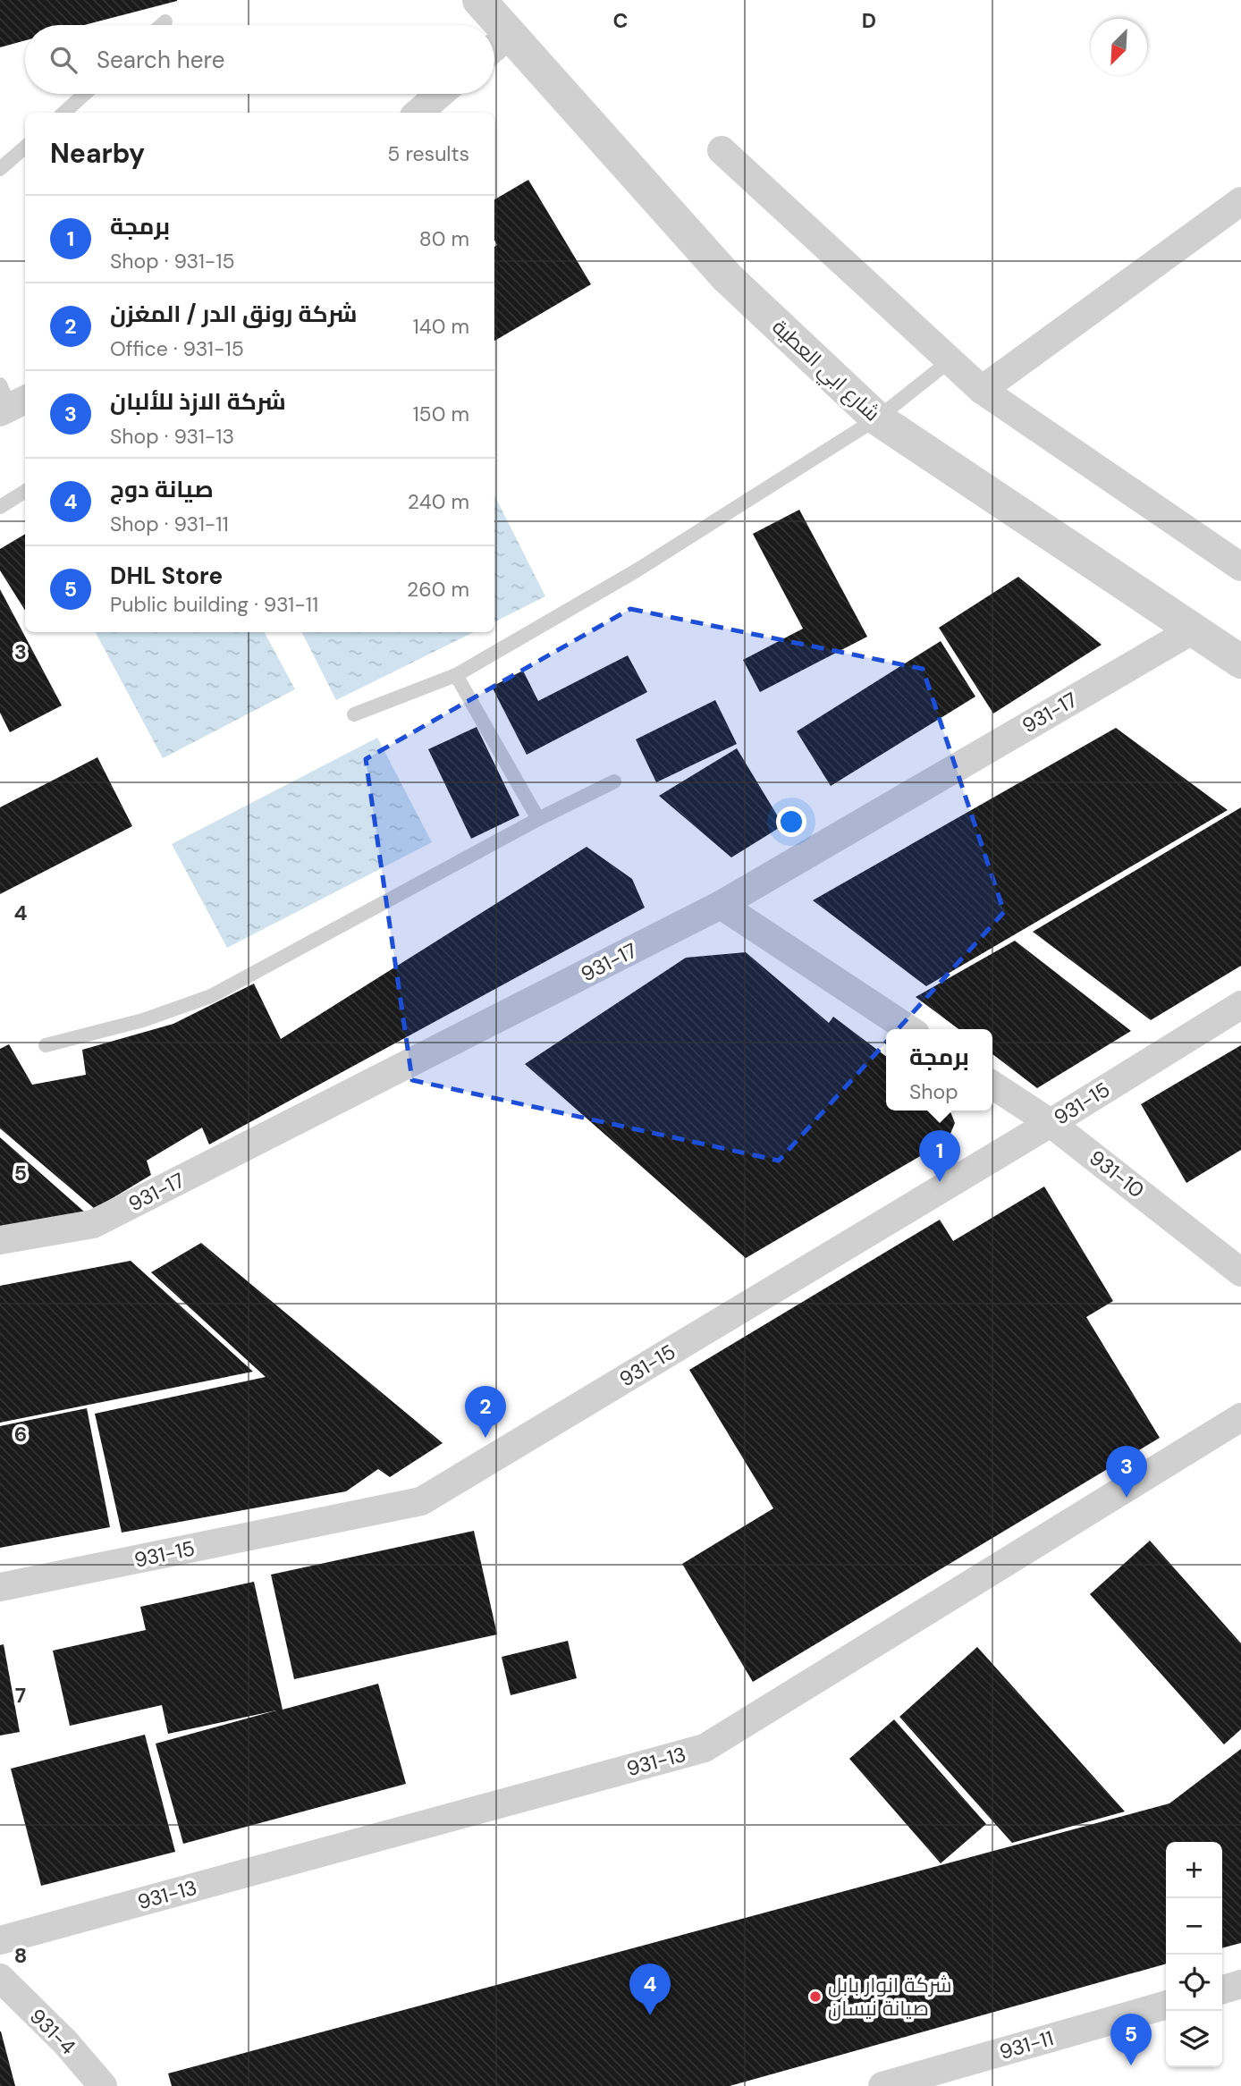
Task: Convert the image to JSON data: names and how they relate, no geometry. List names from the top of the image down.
{
  "streets": {
    "street": [
      "شارع ابي العطية",
      "931-17",
      "931-15",
      "931-10",
      "931-13",
      "931-4",
      "931-11"
    ]
  },
  "crossings": [
    ["شارع ابي العطية", "931-17"],
    ["931-15", "931-10"]
  ],
  "places": ["شركة انوار بابل صيانة نيسان"],
  "north": "bottom left",
  "page": {
    "search": "Search here",
    "heading": ["Nearby", "5 results"],
    "list": [
      {
        "mark": "1",
        "name": "برمجة",
        "note": "Shop · 931-15",
        "value": "80 m"
      },
      {
        "mark": "2",
        "name": "شركة رونق الدر / المغزن",
        "note": "Office · 931-15",
        "value": "140 m"
      },
      {
        "mark": "3",
        "name": "شركة الازذ للألبان",
        "note": "Shop · 931-13",
        "value": "150 m"
      },
      {
        "mark": "4",
        "name": "صيانة دوج",
        "note": "Shop · 931-11",
        "value": "240 m"
      },
      {
        "mark": "5",
        "name": "DHL Store",
        "note": "Public building · 931-11",
        "value": "260 m"
      }
    ],
    "popup": ["برمجة", "Shop"],
    "pins": [
      "1",
      "2",
      "3",
      "4",
      "5"
    ],
    "map_buttons": ["+", "−"]
  },
  "grid": {
    "columns": ["C", "D"],
    "rows": [
      "3",
      "4",
      "5",
      "6",
      "7",
      "8"
    ]
  }
}
